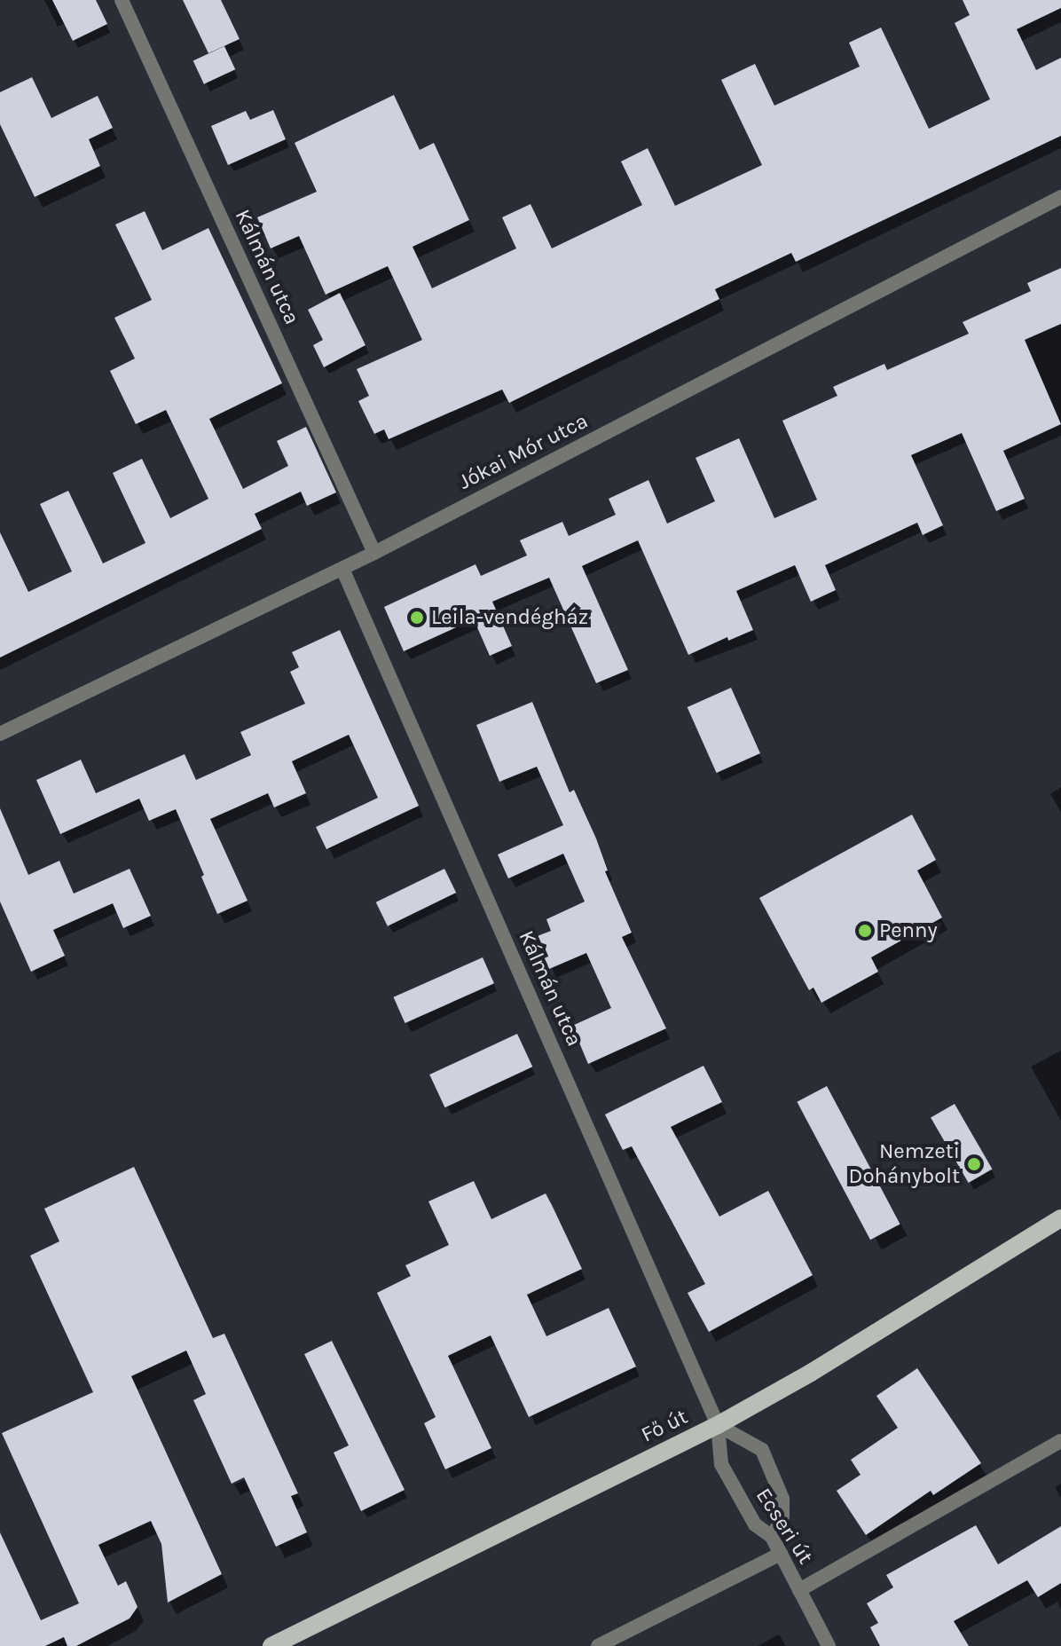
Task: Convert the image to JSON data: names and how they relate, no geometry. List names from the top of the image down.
{
  "streets": {
    "main road": ["Fő út"],
    "street": ["Kálmán utca", "Jókai Mór utca", "Ecseri út"]
  },
  "crossings": [
    ["Kálmán utca", "Jókai Mór utca"],
    ["Kálmán utca", "Fő út"],
    ["Kálmán utca", "Ecseri út"],
    ["Fő út", "Ecseri út"]
  ],
  "places": ["Leila-vendégház", "Penny", "Nemzeti Dohánybolt"]
}
